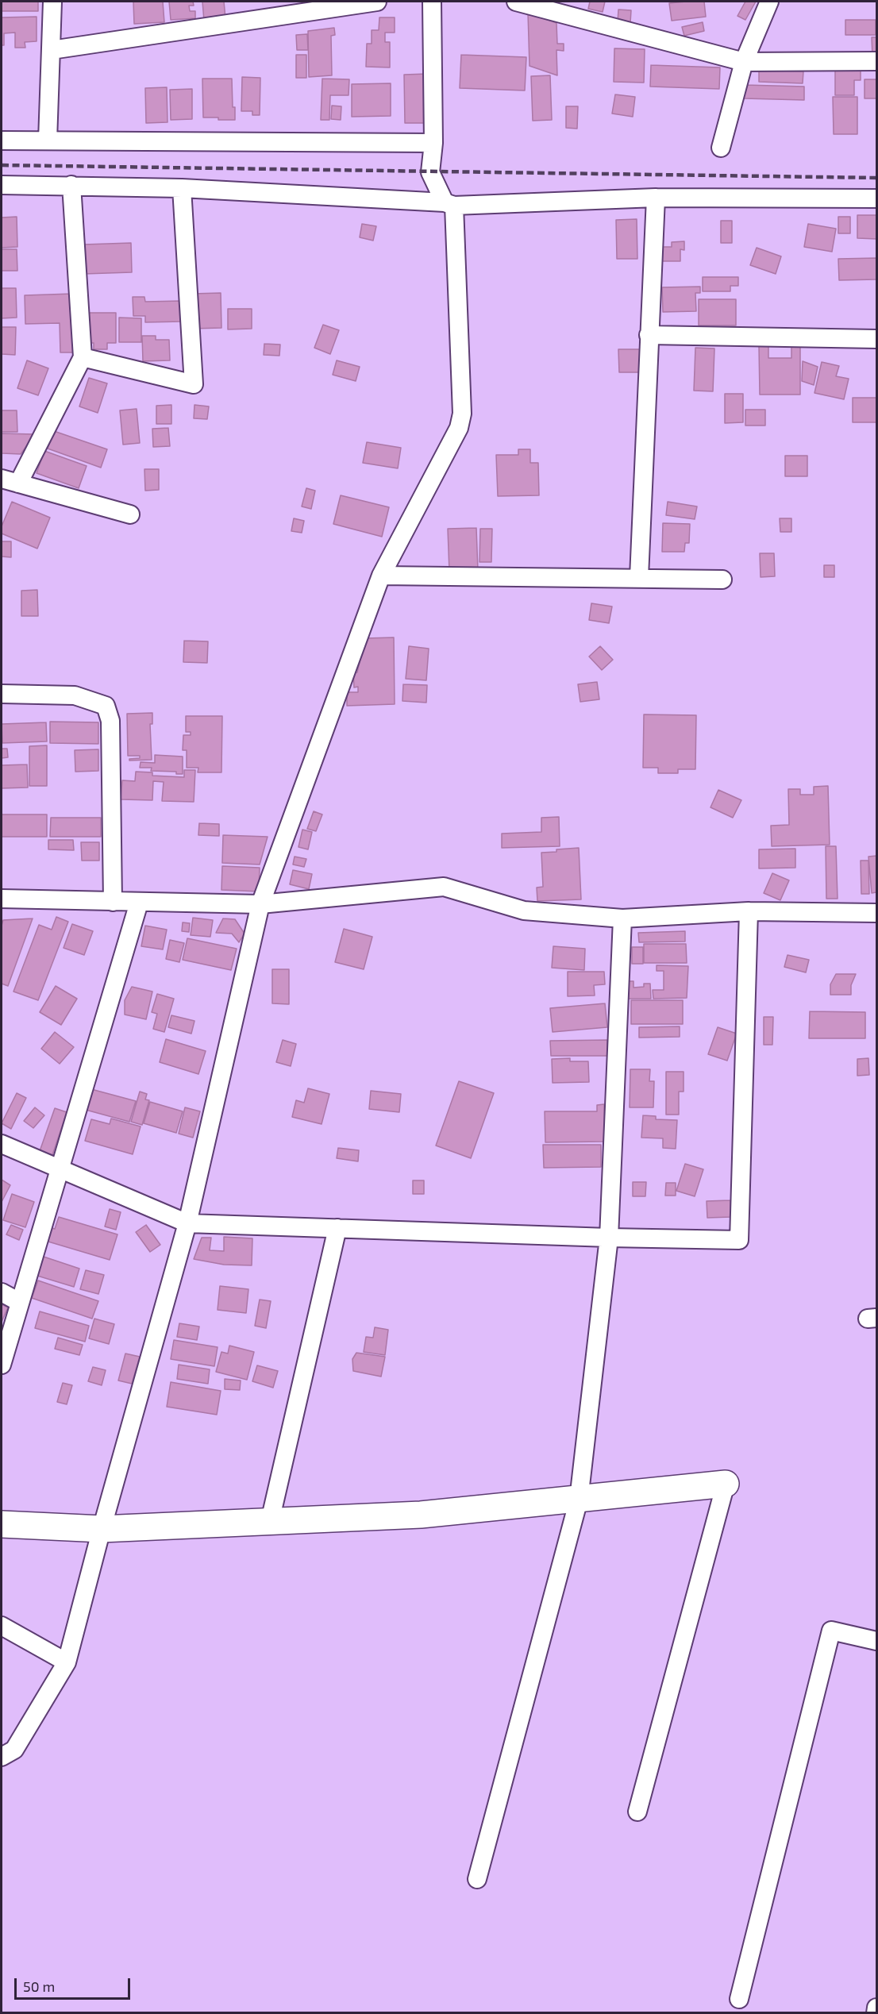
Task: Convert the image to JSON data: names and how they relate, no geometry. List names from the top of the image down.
{
  "scale_bar": "50 m"
}
